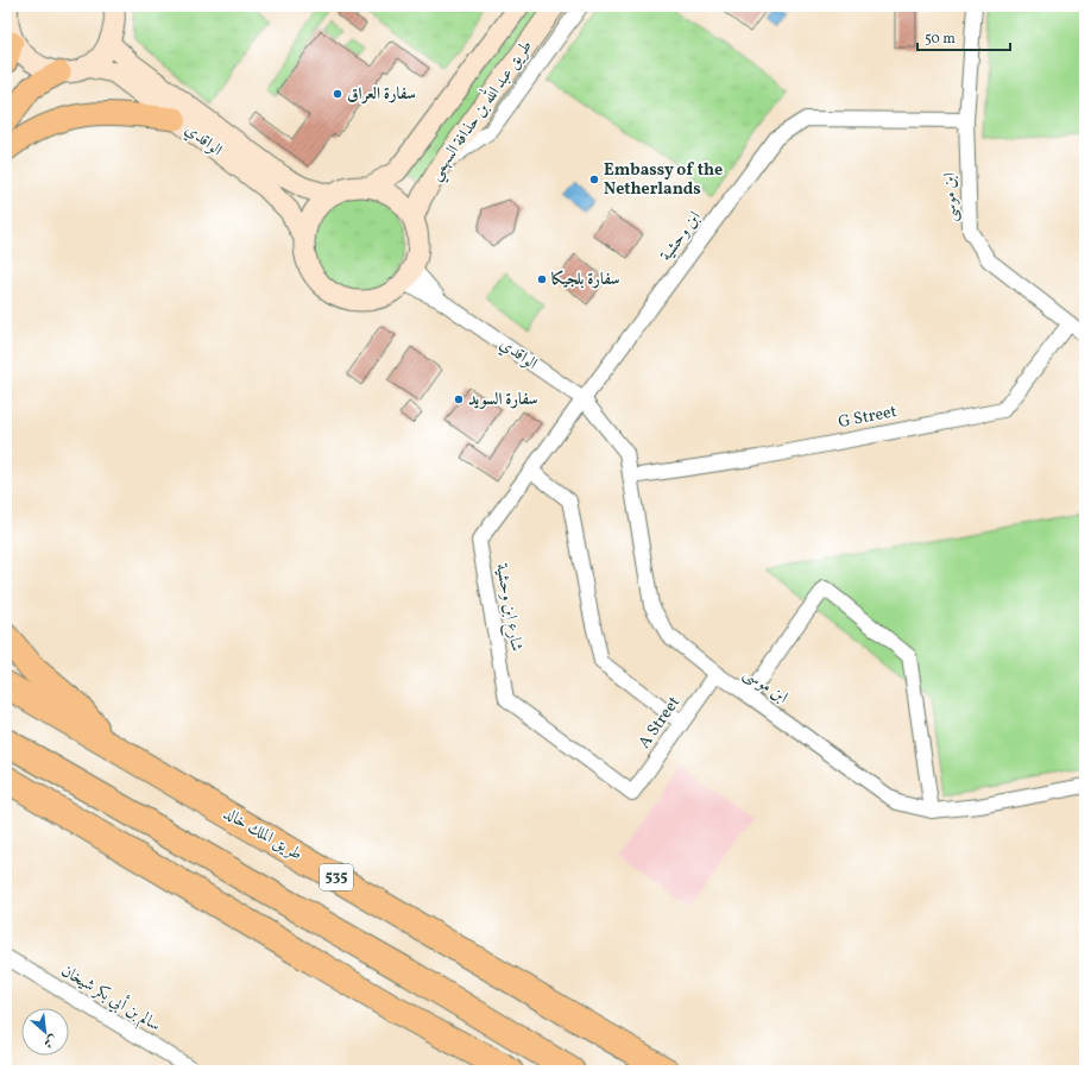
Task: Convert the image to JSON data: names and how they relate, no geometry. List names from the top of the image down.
{
  "streets": {
    "highway": ["طريق الملك خالد", "535"],
    "street": [
      "طريق عبد الله بن حذافة السهمي",
      "الواقدي",
      "ابن موسى",
      "ابن وحشية",
      "G Street",
      "شارع ابن وحشية",
      "A Street",
      "سالم بن أبي بكر شيخان"
    ]
  },
  "crossings": [
    ["طريق عبد الله بن حذافة السهمي", "الواقدي"],
    ["الواقدي", "ابن موسى"],
    ["الواقدي", "ابن وحشية"],
    ["الواقدي", "شارع ابن وحشية"],
    ["ابن موسى", "ابن وحشية"],
    ["ابن موسى", "G Street"],
    ["ابن موسى", "شارع ابن وحشية"],
    ["ابن موسى", "A Street"],
    ["ابن وحشية", "شارع ابن وحشية"],
    ["شارع ابن وحشية", "A Street"]
  ],
  "places": [
    "سفارة العراق",
    "Embassy of the Netherlands",
    "سفارة بلجيكا",
    "سفارة السويد"
  ],
  "scale_bar": "50 m",
  "north": "bottom right"
}
